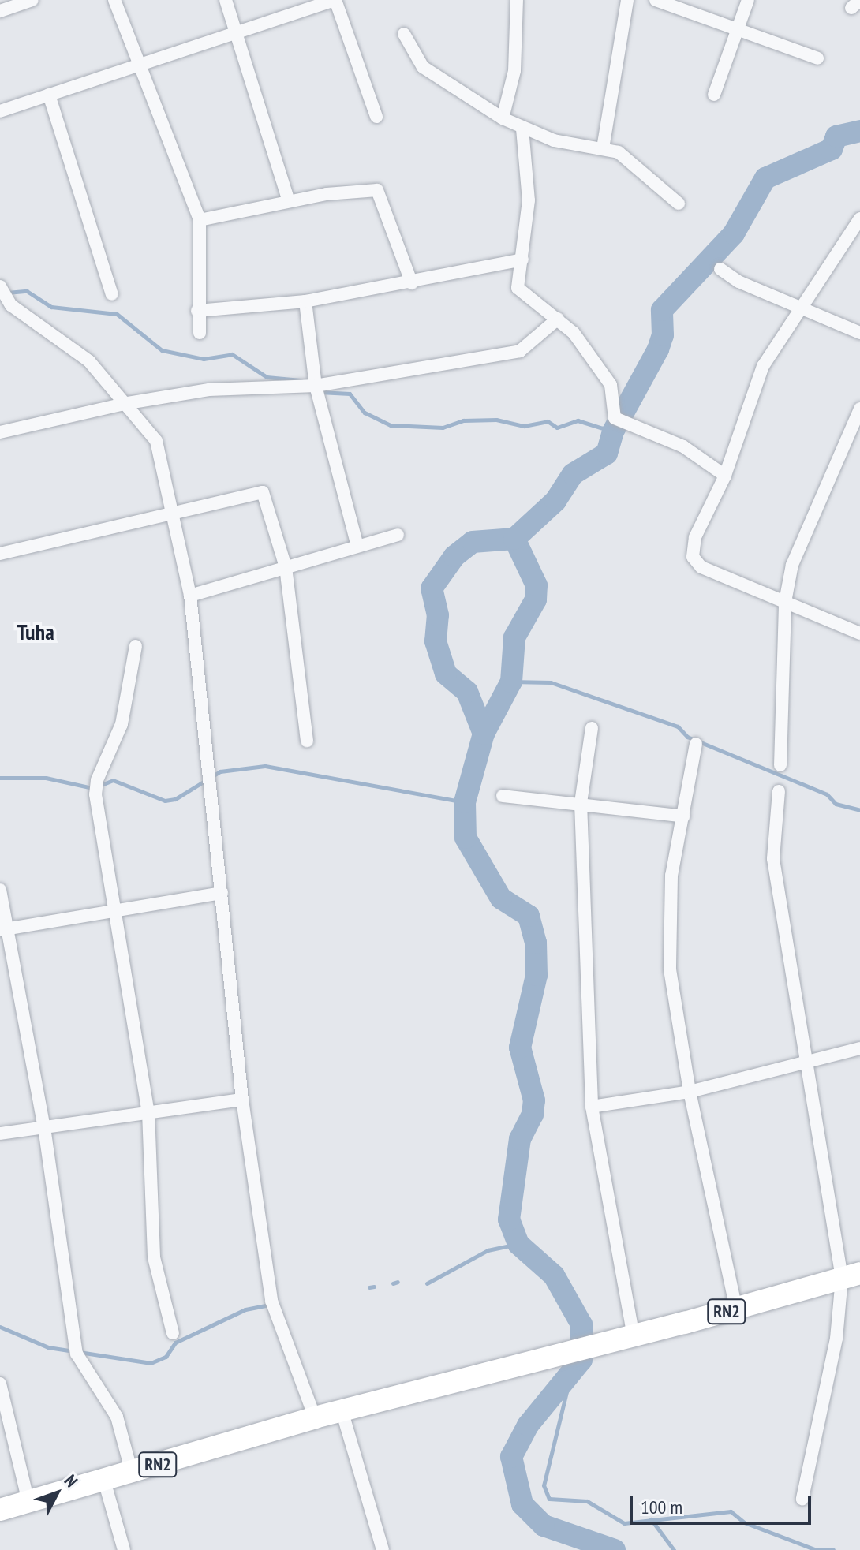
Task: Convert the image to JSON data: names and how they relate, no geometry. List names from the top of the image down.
{
  "streets": {
    "highway": ["RN2"]
  },
  "districts": ["Tuha"],
  "scale_bar": "100 m",
  "north": "top right"
}
